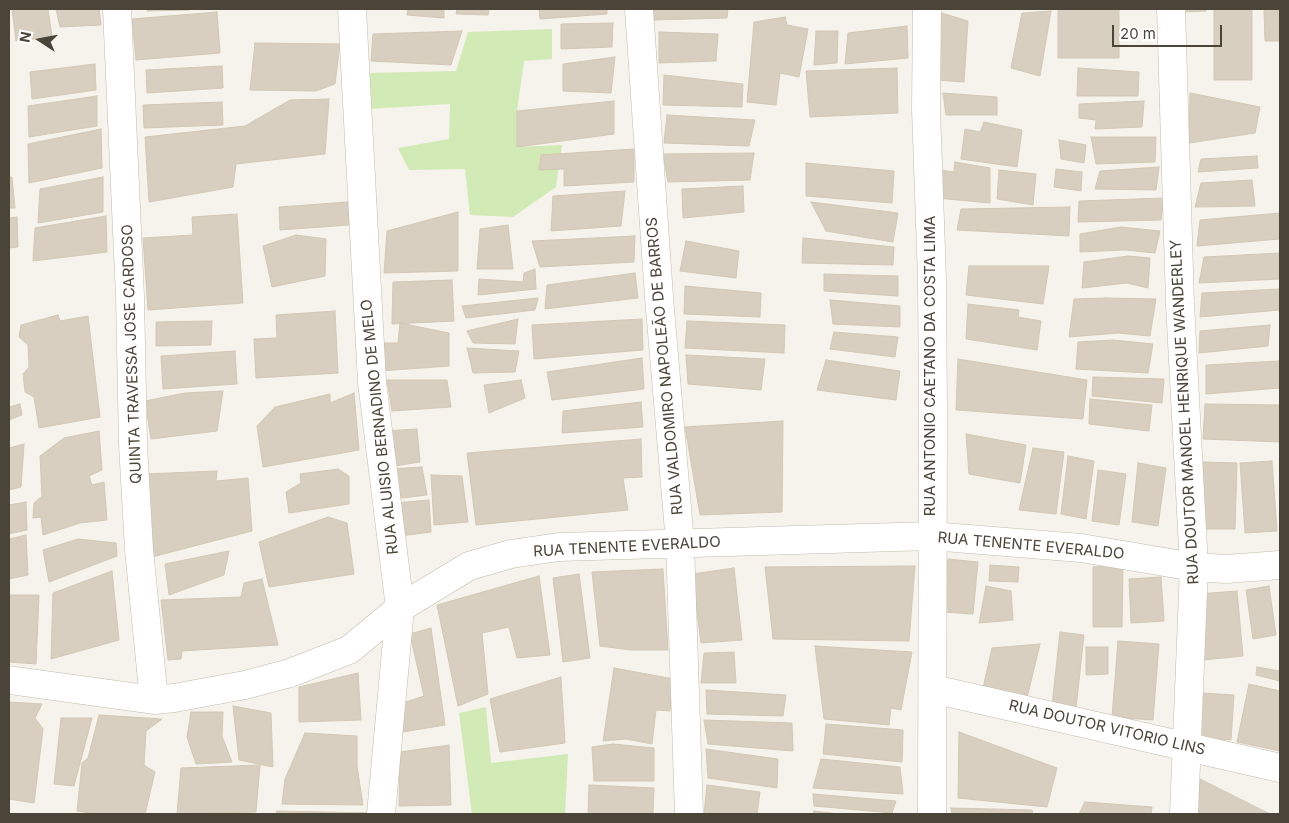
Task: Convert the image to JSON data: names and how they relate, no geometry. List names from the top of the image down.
{
  "streets": {
    "street": [
      "QUINTA TRAVESSA JOSE CARDOSO",
      "RUA VALDOMIRO NAPOLEÃO DE BARROS",
      "RUA ANTONIO CAETANO DA COSTA LIMA",
      "RUA DOUTOR MANOEL HENRIQUE WANDERLEY",
      "RUA ALUISIO BERNADINO DE MELO",
      "RUA TENENTE EVERALDO",
      "RUA DOUTOR VITORIO LINS"
    ]
  },
  "crossings": [
    ["QUINTA TRAVESSA JOSE CARDOSO", "RUA TENENTE EVERALDO"],
    ["RUA VALDOMIRO NAPOLEÃO DE BARROS", "RUA TENENTE EVERALDO"],
    ["RUA ANTONIO CAETANO DA COSTA LIMA", "RUA TENENTE EVERALDO"],
    ["RUA ANTONIO CAETANO DA COSTA LIMA", "RUA DOUTOR VITORIO LINS"],
    ["RUA DOUTOR MANOEL HENRIQUE WANDERLEY", "RUA TENENTE EVERALDO"],
    ["RUA DOUTOR MANOEL HENRIQUE WANDERLEY", "RUA DOUTOR VITORIO LINS"],
    ["RUA ALUISIO BERNADINO DE MELO", "RUA TENENTE EVERALDO"]
  ],
  "scale_bar": "20 m",
  "north": "left"
}
